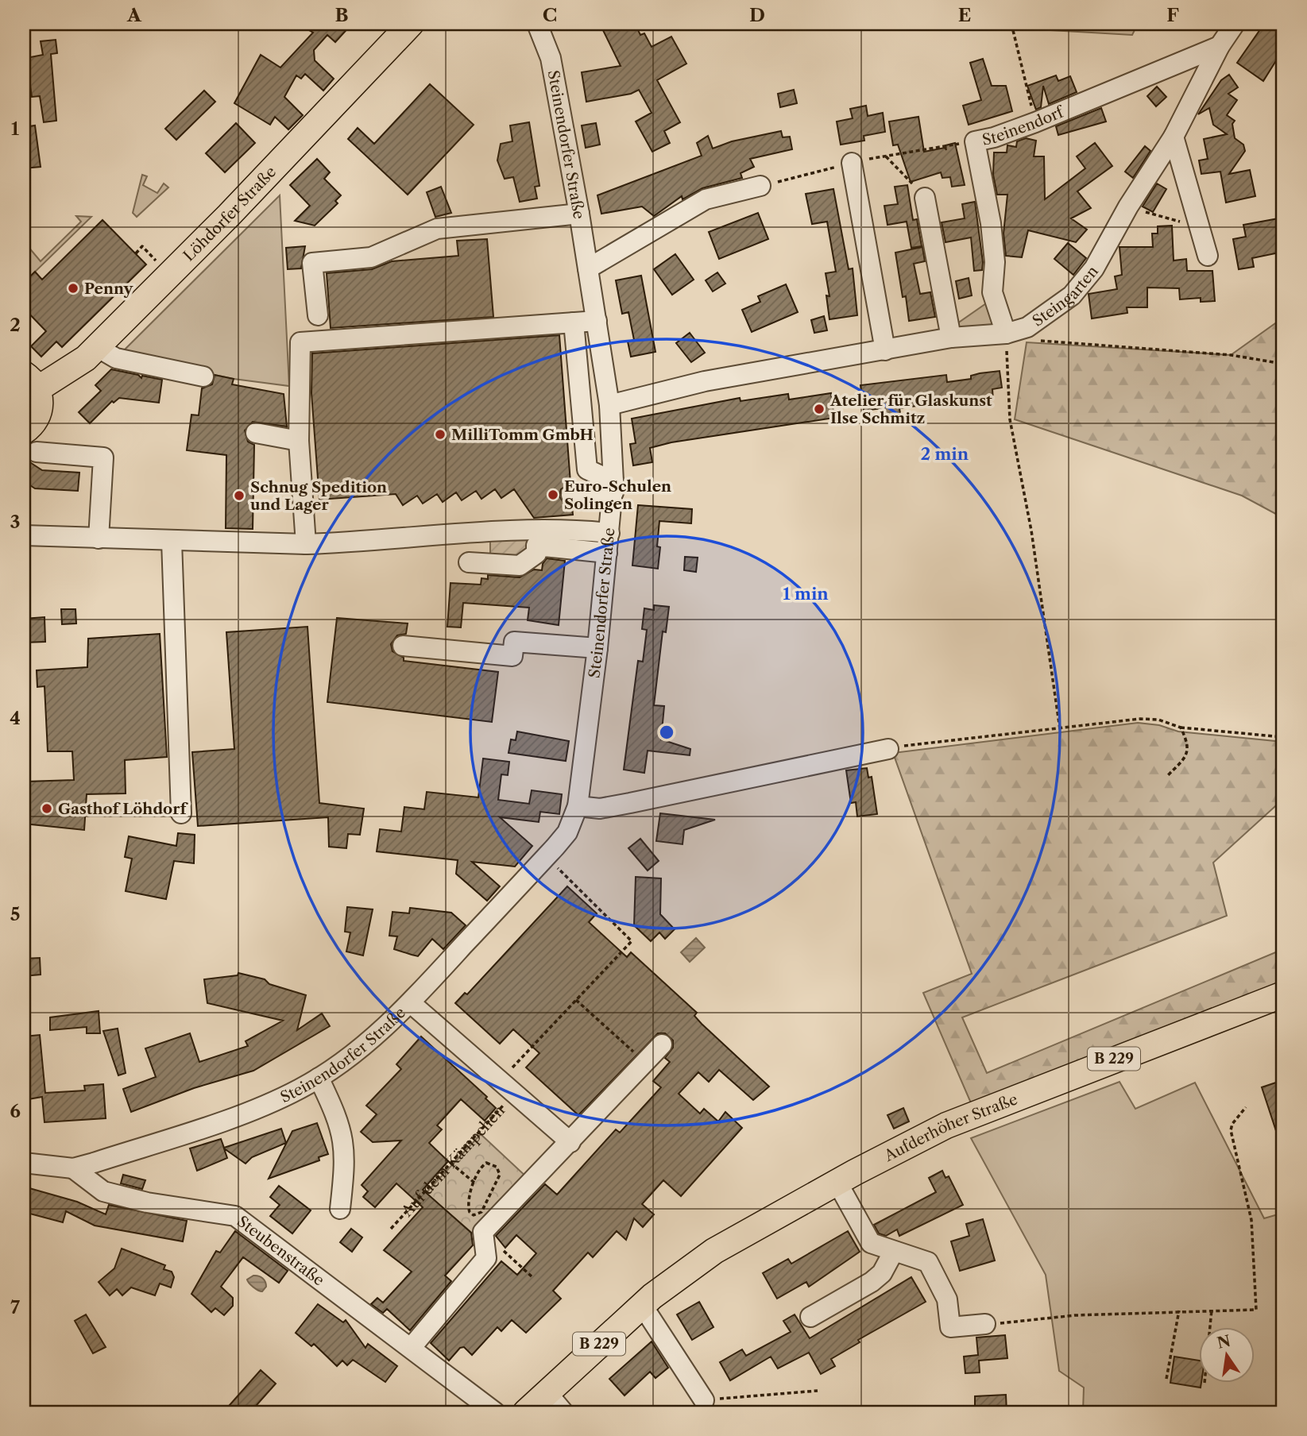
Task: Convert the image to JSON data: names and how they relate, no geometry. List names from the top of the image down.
{
  "streets": {
    "main road": ["Löhdorfer Straße", "B 229", "Aufderhöher Straße"],
    "street": [
      "Steinendorf",
      "Steinendorfer Straße",
      "Steingarten",
      "Auf dem Kämpchen",
      "Steubenstraße"
    ]
  },
  "crossings": [
    ["Steinendorf", "Steingarten"],
    ["Steinendorfer Straße", "Steingarten"],
    ["Steinendorfer Straße", "Auf dem Kämpchen"],
    ["Steinendorfer Straße", "Steubenstraße"]
  ],
  "places": [
    "Penny",
    "Atelier für Glaskunst Ilse Schmitz",
    "MilliTomm GmbH",
    "Euro-Schulen Solingen",
    "Schnug Spedition und Lager",
    "Gasthof Löhdorf"
  ],
  "north": "top",
  "grid": {
    "columns": [
      "A",
      "B",
      "C",
      "D",
      "E",
      "F"
    ],
    "rows": [
      "1",
      "2",
      "3",
      "4",
      "5",
      "6",
      "7"
    ]
  },
  "rings": ["2 min", "1 min"]
}
